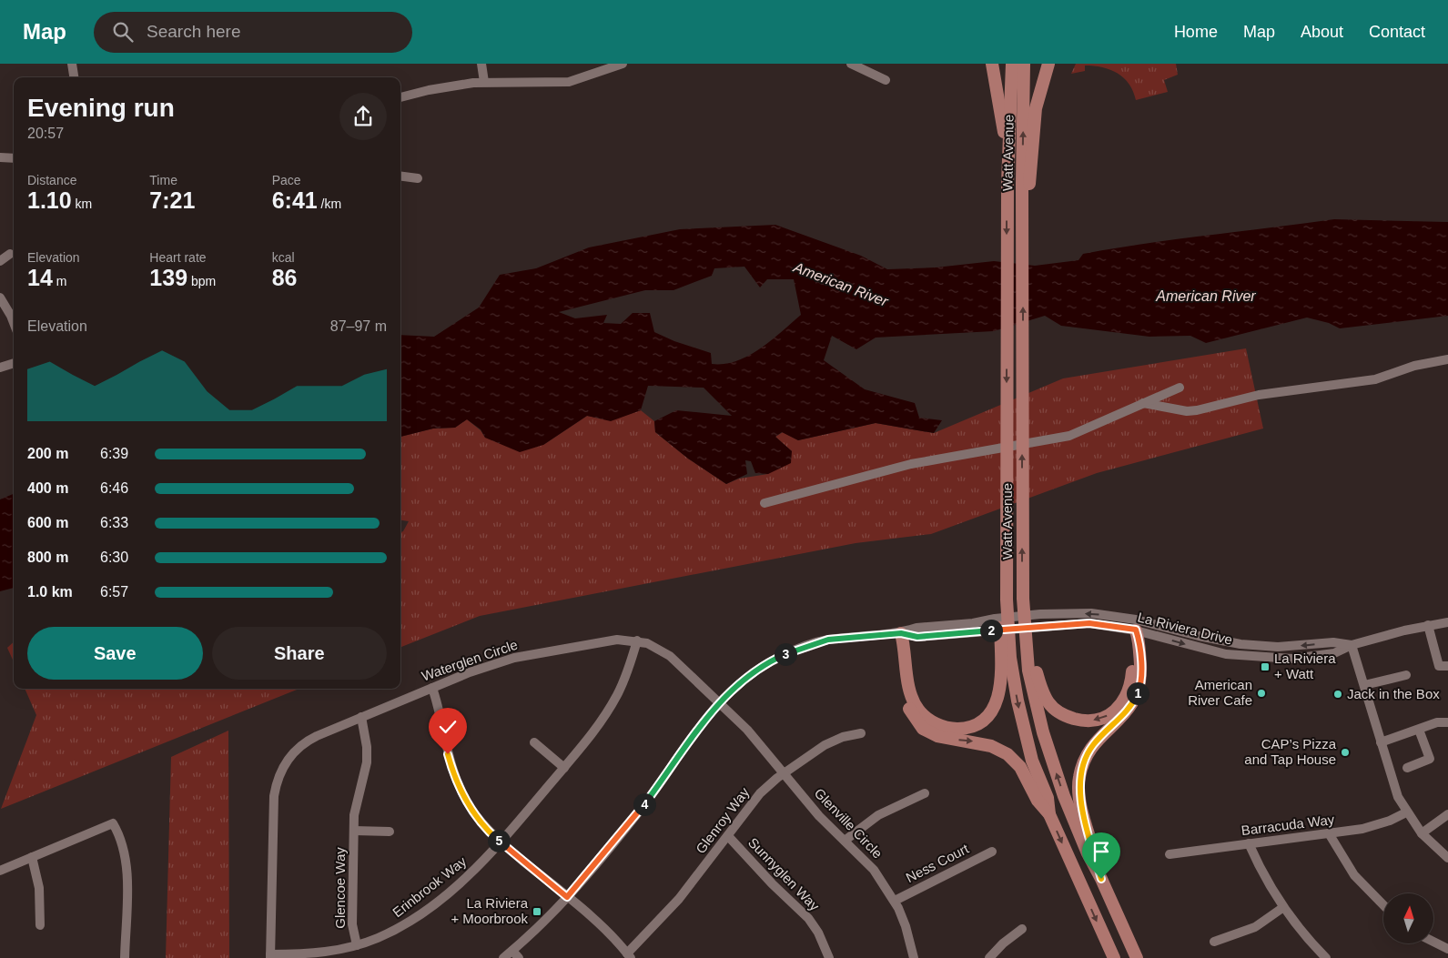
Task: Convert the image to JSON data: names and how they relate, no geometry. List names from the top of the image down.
{
  "streets": {
    "main road": ["Watt Avenue"],
    "street": [
      "La Riviera Drive",
      "Waterglen Circle",
      "Glenroy Way",
      "Glenville Circle",
      "Barracuda Way",
      "Ness Court",
      "Sunnyglen Way",
      "Erinbrook Way",
      "Glencoe Way"
    ]
  },
  "crossings": [
    ["La Riviera Drive", "Waterglen Circle"],
    ["La Riviera Drive", "Glenville Circle"],
    ["Waterglen Circle", "Glenville Circle"],
    ["Waterglen Circle", "Erinbrook Way"],
    ["Waterglen Circle", "Glencoe Way"],
    ["Glenroy Way", "Glenville Circle"],
    ["Glenroy Way", "Sunnyglen Way"],
    ["Glenville Circle", "Ness Court"],
    ["Erinbrook Way", "Glencoe Way"]
  ],
  "water": ["American River"],
  "places": {
    "transit": ["La Riviera + Watt", "La Riviera + Moorbrook"],
    "other": ["American River Cafe", "Jack in the Box", "CAP’s Pizza and Tap House"]
  },
  "north": "top",
  "page": {
    "header": "Map",
    "search": "Search here",
    "nav": [
      "Home",
      "Map",
      "About",
      "Contact"
    ],
    "heading": ["Evening run", "20:57"],
    "stats": [
      ["Distance", "1.10 km"],
      ["Time", "7:21"],
      ["Pace", "6:41 /km"],
      ["Elevation", "14 m"],
      ["Heart rate", "139 bpm"],
      ["kcal", "86"]
    ],
    "chart": ["Elevation", "87–97 m"],
    "list": [
      {
        "name": "200 m",
        "note": "6:39"
      },
      {
        "name": "400 m",
        "note": "6:46"
      },
      {
        "name": "600 m",
        "note": "6:33"
      },
      {
        "name": "800 m",
        "note": "6:30"
      },
      {
        "name": "1.0 km",
        "note": "6:57"
      }
    ],
    "buttons": ["Save", "Share"],
    "pins": [
      "2",
      "3",
      "1",
      "4",
      "5"
    ]
  }
}
